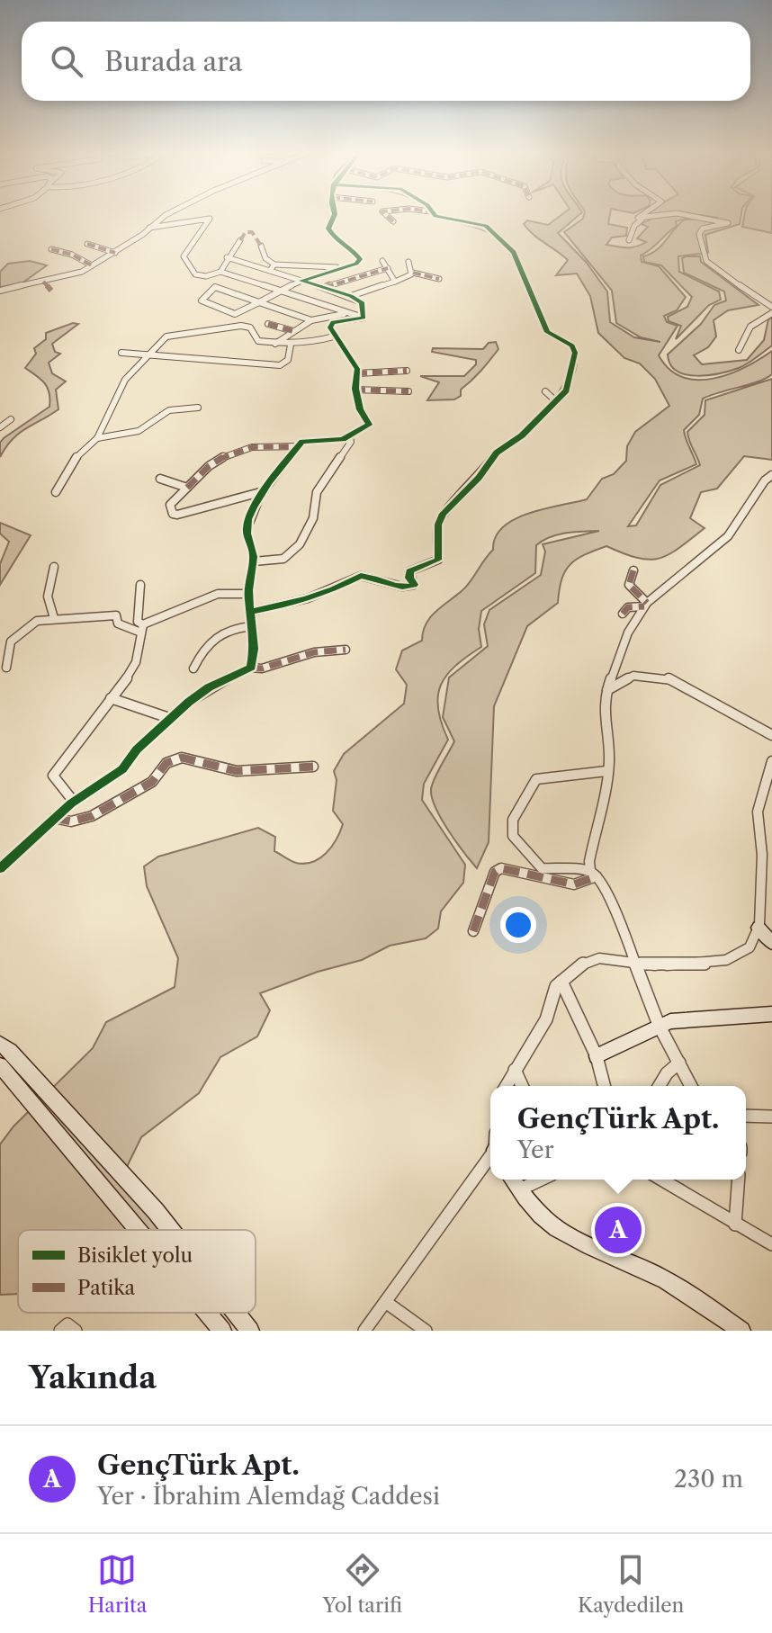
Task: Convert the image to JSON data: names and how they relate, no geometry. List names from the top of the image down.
{
  "legend": ["Bisiklet yolu", "Patika"],
  "page": {
    "search": "Burada ara",
    "popup": ["GençTürk Apt.", "Yer"],
    "pins": "A",
    "heading": "Yakında",
    "list": [
      {
        "mark": "A",
        "name": "GençTürk Apt.",
        "note": "Yer · İbrahim Alemdağ Caddesi",
        "value": "230 m"
      }
    ],
    "nav": ["Harita", "Yol tarifi", "Kaydedilen"]
  }
}
